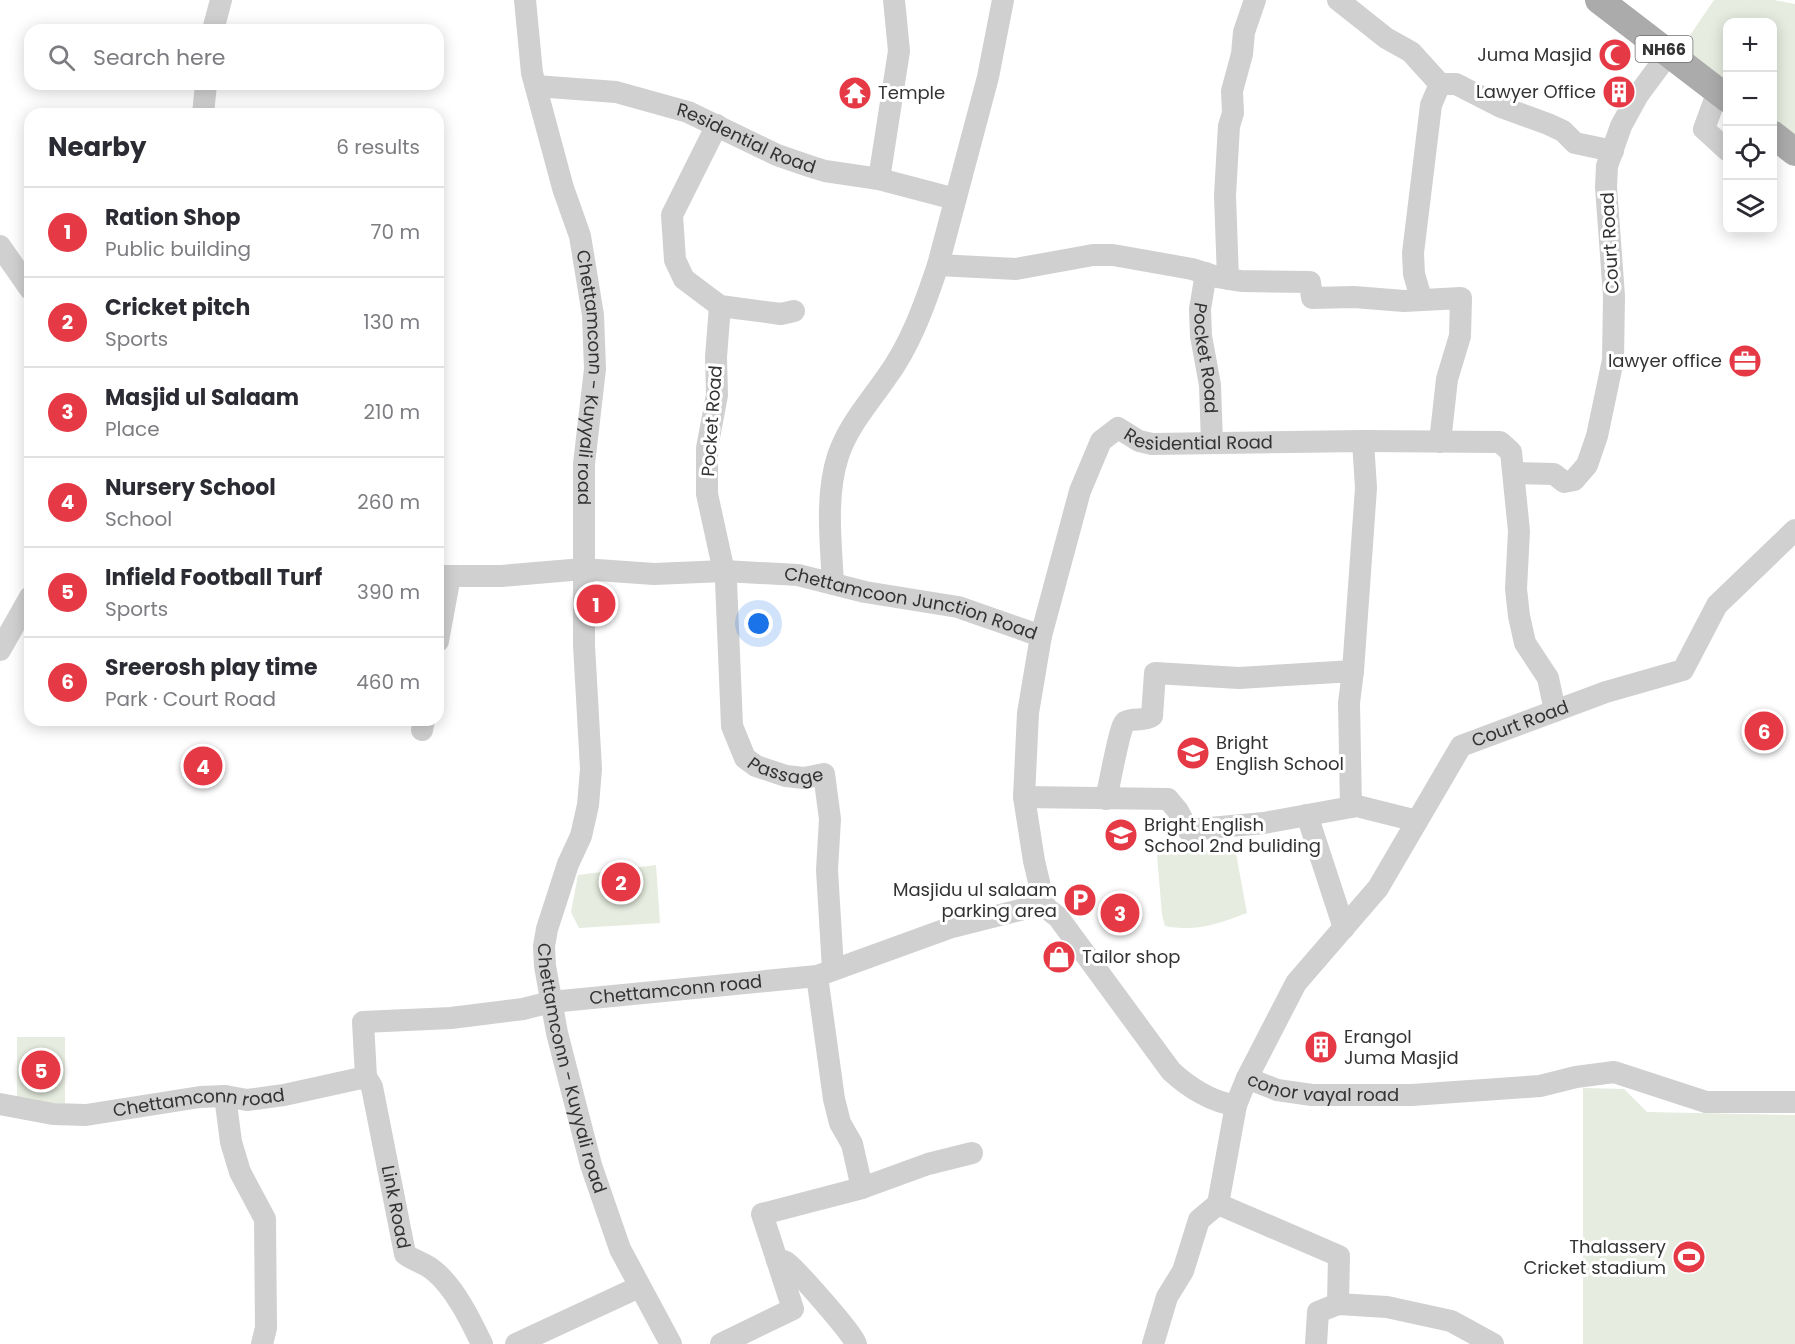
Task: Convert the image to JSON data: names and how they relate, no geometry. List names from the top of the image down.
{
  "streets": {
    "main road": ["NH66"],
    "street": [
      "Residential Road",
      "Court Road",
      "Pocket Road",
      "Chettamconn - Kuyyali road",
      "Chettamcoon Junction Road",
      "Passage",
      "Chettamconn road",
      "conor vayal road",
      "Link Road"
    ]
  },
  "crossings": [
    ["NH66", "Court Road"],
    ["Residential Road", "Court Road"],
    ["Residential Road", "Pocket Road"],
    ["Residential Road", "Chettamconn - Kuyyali road"],
    ["Residential Road", "Chettamcoon Junction Road"],
    ["Court Road", "conor vayal road"],
    ["Pocket Road", "Chettamcoon Junction Road"],
    ["Pocket Road", "Passage"],
    ["Chettamconn - Kuyyali road", "Chettamcoon Junction Road"],
    ["Chettamconn - Kuyyali road", "Chettamconn road"],
    ["Chettamcoon Junction Road", "Passage"],
    ["Chettamcoon Junction Road", "Chettamconn road"],
    ["Passage", "Chettamconn road"],
    ["Chettamconn road", "Link Road"]
  ],
  "places": {
    "mosque": ["Juma Masjid"],
    "building": ["Lawyer Office", "Erangol Juma Masjid"],
    "temple": ["Temple"],
    "office": ["lawyer office"],
    "school or university": ["Bright English School", "Bright English School 2nd buliding"],
    "parking": ["Masjidu ul salaam parking area"],
    "shop": ["Tailor shop"],
    "sports": ["Thalassery Cricket stadium"]
  },
  "page": {
    "map_buttons": ["+", "−"],
    "search": "Search here",
    "heading": ["Nearby", "6 results"],
    "list": [
      {
        "mark": "1",
        "name": "Ration Shop",
        "note": "Public building",
        "value": "70 m"
      },
      {
        "mark": "2",
        "name": "Cricket pitch",
        "note": "Sports",
        "value": "130 m"
      },
      {
        "mark": "3",
        "name": "Masjid ul Salaam",
        "note": "Place",
        "value": "210 m"
      },
      {
        "mark": "4",
        "name": "Nursery School",
        "note": "School",
        "value": "260 m"
      },
      {
        "mark": "5",
        "name": "Infield Football Turf",
        "note": "Sports",
        "value": "390 m"
      },
      {
        "mark": "6",
        "name": "Sreerosh play time",
        "note": "Park · Court Road",
        "value": "460 m"
      }
    ],
    "pins": [
      "1",
      "6",
      "4",
      "2",
      "3",
      "5"
    ]
  }
}
